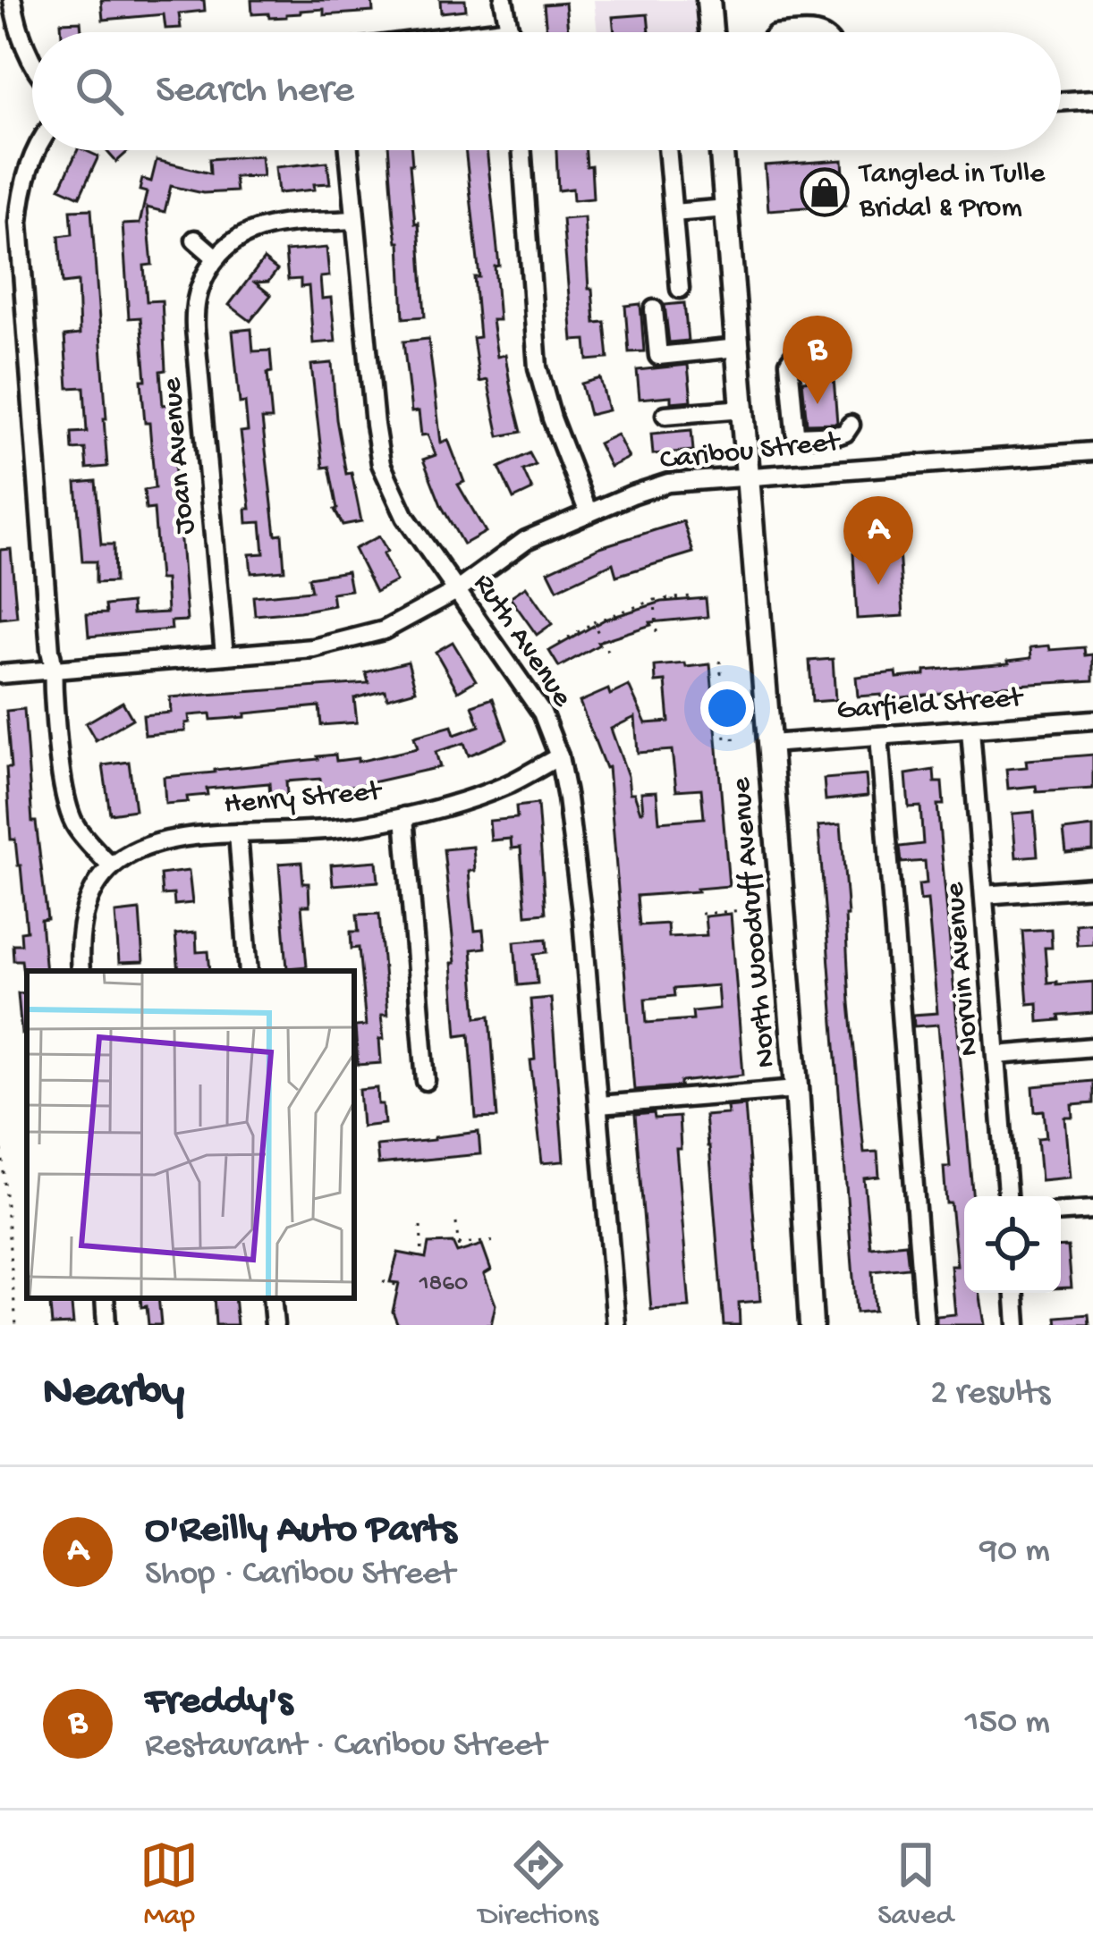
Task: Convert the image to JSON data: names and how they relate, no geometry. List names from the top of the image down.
{
  "streets": {
    "main road": ["North Woodruff Avenue"],
    "street": [
      "Caribou Street",
      "Joan Avenue",
      "Ruth Avenue",
      "Garfield Street",
      "Henry Street",
      "Norvin Avenue"
    ]
  },
  "crossings": [
    ["Caribou Street", "Joan Avenue"],
    ["Caribou Street", "Ruth Avenue"],
    ["Caribou Street", "North Woodruff Avenue"],
    ["Ruth Avenue", "Henry Street"],
    ["Garfield Street", "North Woodruff Avenue"],
    ["Garfield Street", "Norvin Avenue"]
  ],
  "places": {
    "shop": ["Tangled in Tulle Bridal & Prom"]
  },
  "house_numbers": ["1860"],
  "page": {
    "search": "Search here",
    "pins": ["B", "A"],
    "heading": ["Nearby", "2 results"],
    "list": [
      {
        "mark": "A",
        "name": "O'Reilly Auto Parts",
        "note": "Shop · Caribou Street",
        "value": "90 m"
      },
      {
        "mark": "B",
        "name": "Freddy's",
        "note": "Restaurant · Caribou Street",
        "value": "150 m"
      }
    ],
    "nav": ["Map", "Directions", "Saved"]
  }
}
